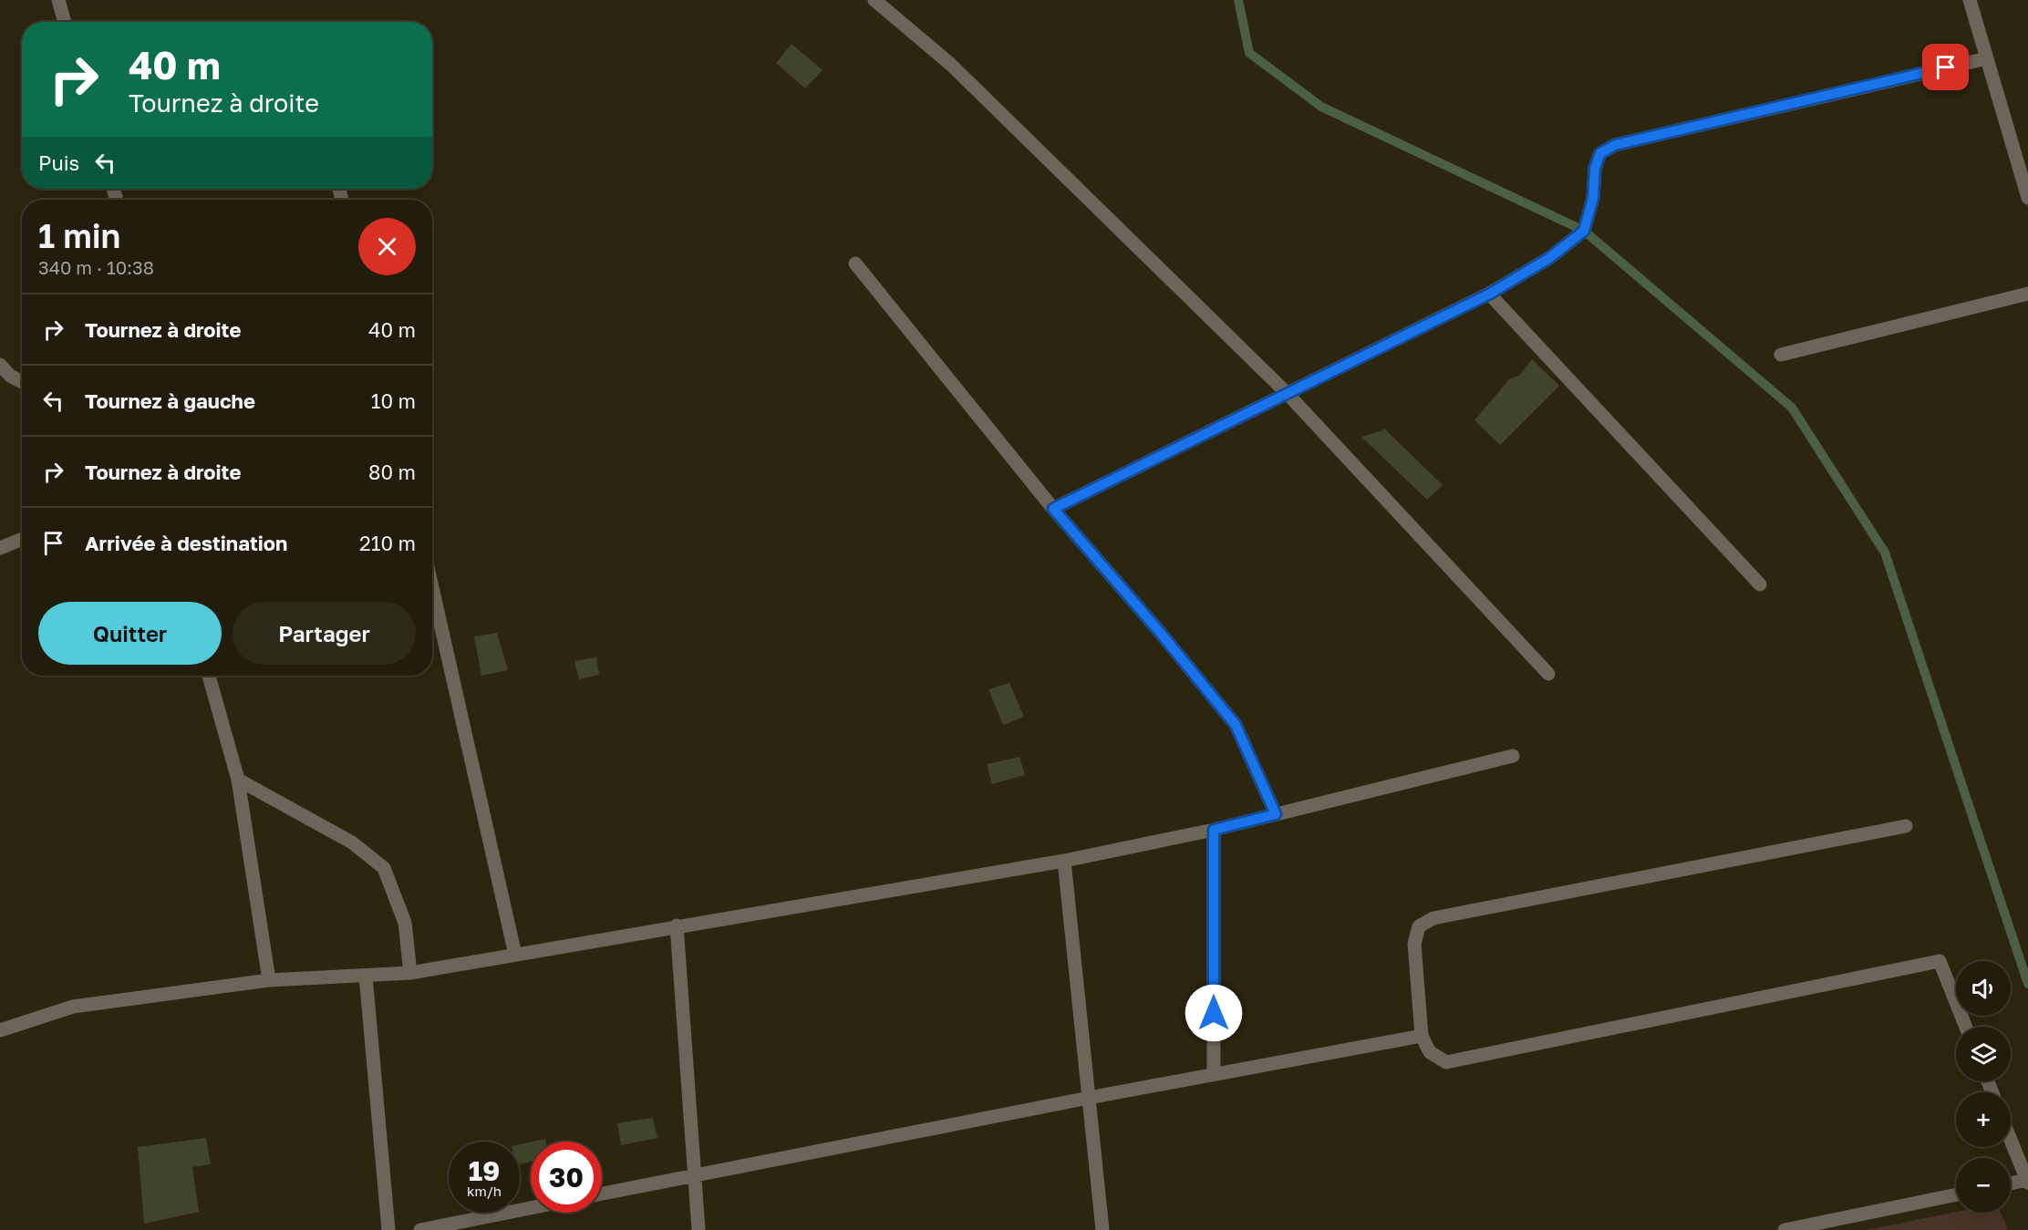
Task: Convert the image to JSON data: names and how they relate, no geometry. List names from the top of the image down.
{
  "page": {
    "turn": ["40 m", "Tournez à droite"],
    "then": "Puis",
    "heading": ["1 min", "340 m · 10:38"],
    "list": [
      {
        "name": "Tournez à droite",
        "value": "40 m"
      },
      {
        "name": "Tournez à gauche",
        "value": "10 m"
      },
      {
        "name": "Tournez à droite",
        "value": "80 m"
      },
      {
        "name": "Arrivée à destination",
        "value": "210 m"
      }
    ],
    "buttons": ["Quitter", "Partager"],
    "map_buttons": ["+", "−"],
    "speed": "19 km/h",
    "limit": "30"
  }
}
